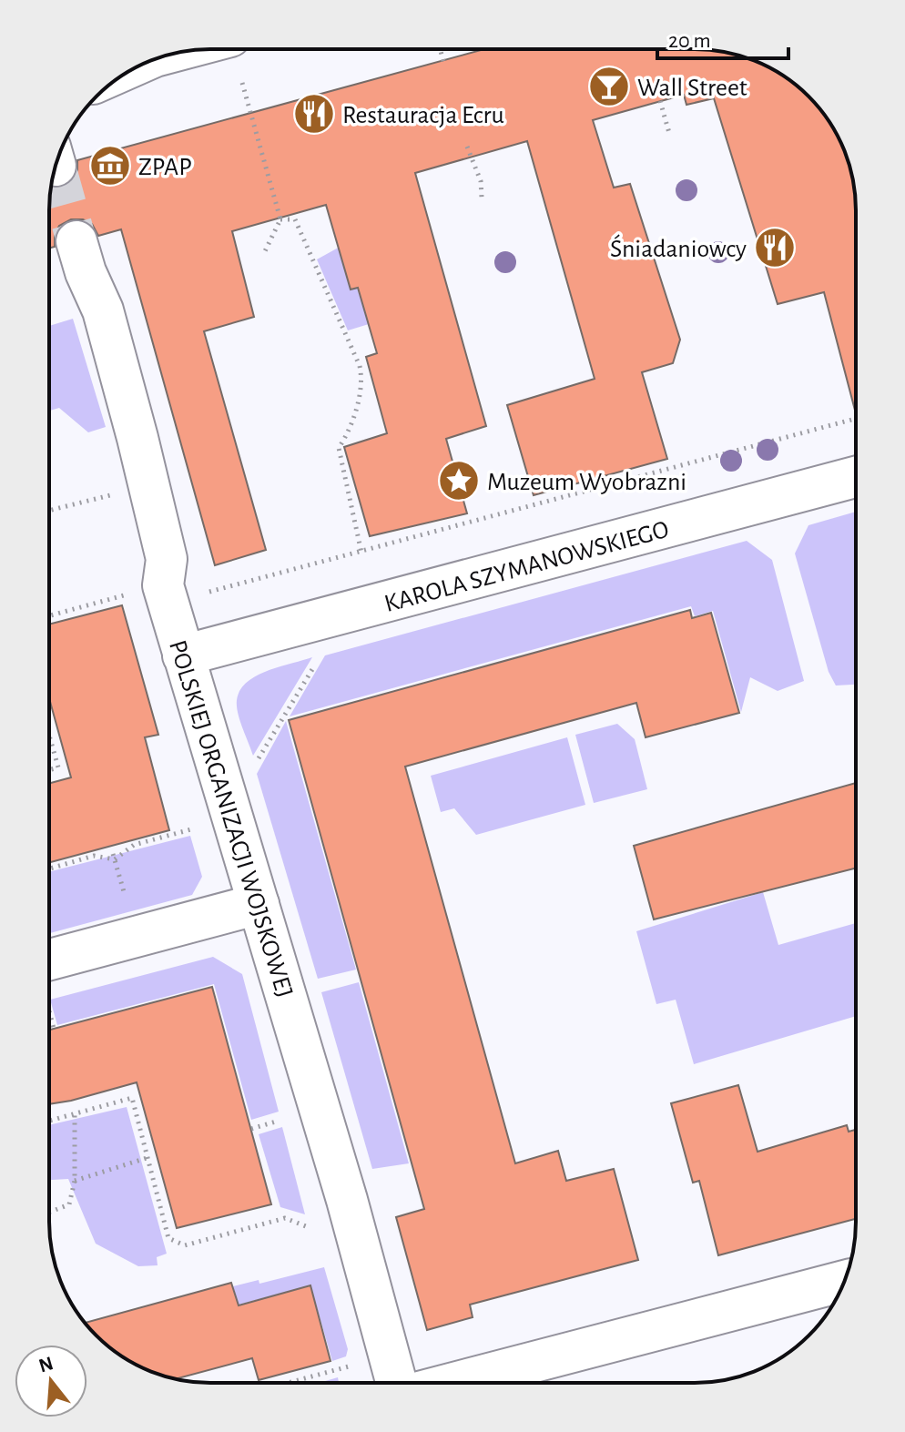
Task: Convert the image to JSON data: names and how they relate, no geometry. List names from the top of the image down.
{
  "streets": {
    "street": ["KAROLA SZYMANOWSKIEGO", "POLSKIEJ ORGANIZACJI WOJSKOWEJ"]
  },
  "crossings": [
    ["KAROLA SZYMANOWSKIEGO", "POLSKIEJ ORGANIZACJI WOJSKOWEJ"]
  ],
  "places": {
    "bar": ["Wall Street"],
    "restaurant": ["Restauracja Ecru", "Śniadaniowcy"],
    "museum": ["ZPAP"],
    "place": ["Muzeum Wyobrazni"]
  },
  "scale_bar": "20 m",
  "north": "top"
}
